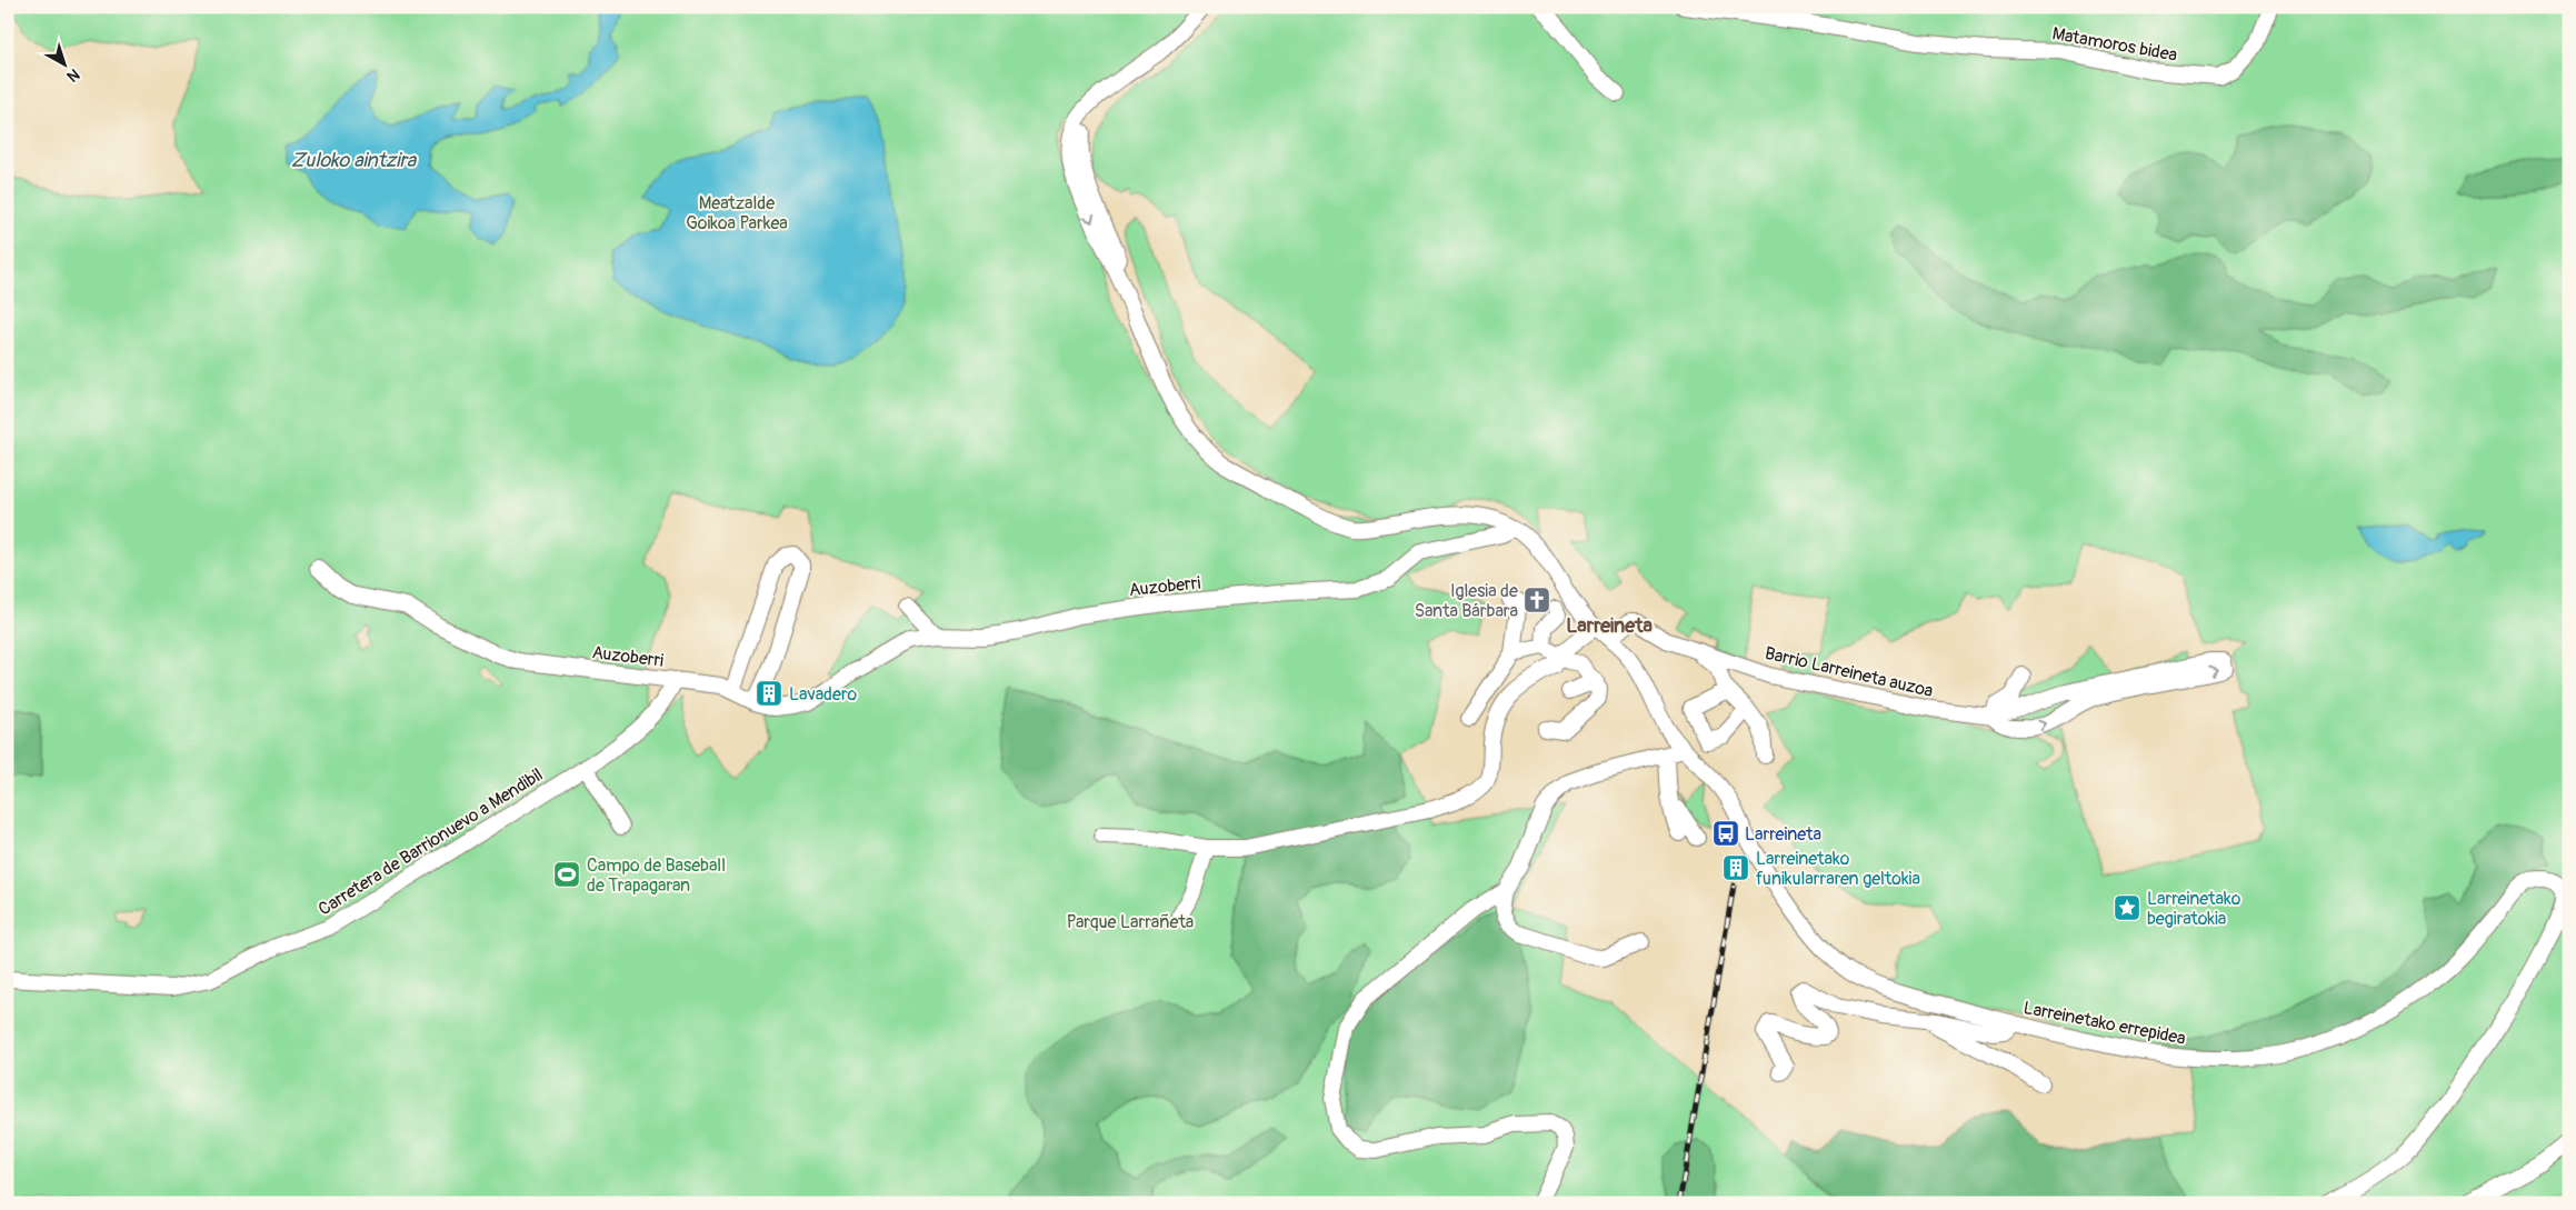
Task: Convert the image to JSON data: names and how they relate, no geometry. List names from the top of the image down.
{
  "streets": {
    "street": [
      "Matamoros bidea",
      "Auzoberri",
      "Barrio Larreineta auzoa",
      "Carretera de Barrionuevo a Mendibil",
      "Larreinetako errepidea"
    ]
  },
  "crossings": [
    ["Auzoberri", "Carretera de Barrionuevo a Mendibil"]
  ],
  "districts": ["Larreineta"],
  "water": ["Zuloko aintzira"],
  "parks": ["Meatzalde Goikoa Parkea", "Parque Larrañeta"],
  "places": {
    "church": ["Iglesia de Santa Bárbara"],
    "building": ["Lavadero", "Larreinetako funikularraren geltokia"],
    "bus stop": ["Larreineta"],
    "sports": ["Campo de Baseball de Trapagaran"],
    "place": ["Larreinetako begiratokia"]
  },
  "north": "bottom right"
}
